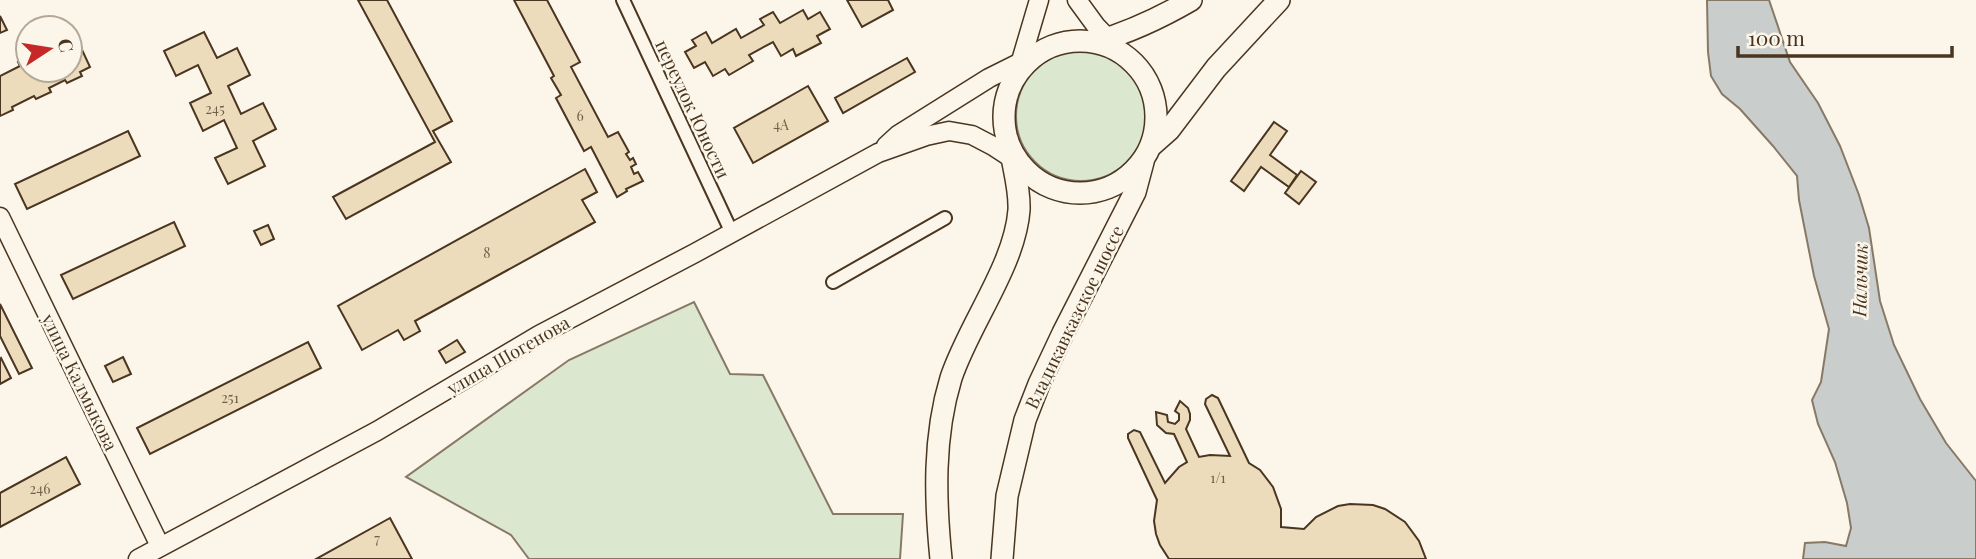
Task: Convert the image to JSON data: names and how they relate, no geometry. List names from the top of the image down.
{
  "streets": {
    "main road": ["Владикавказское шоссе"],
    "street": ["переулок Юности", "улица Шогенова", "улица Калмыкова"]
  },
  "crossings": [
    ["переулок Юности", "улица Шогенова"],
    ["улица Шогенова", "улица Калмыкова"]
  ],
  "water": ["Нальчик"],
  "house_numbers": [
    "245",
    "6",
    "4А",
    "8",
    "251",
    "1/1",
    "246",
    "7"
  ],
  "scale_bar": "100 m",
  "north": "right"
}
